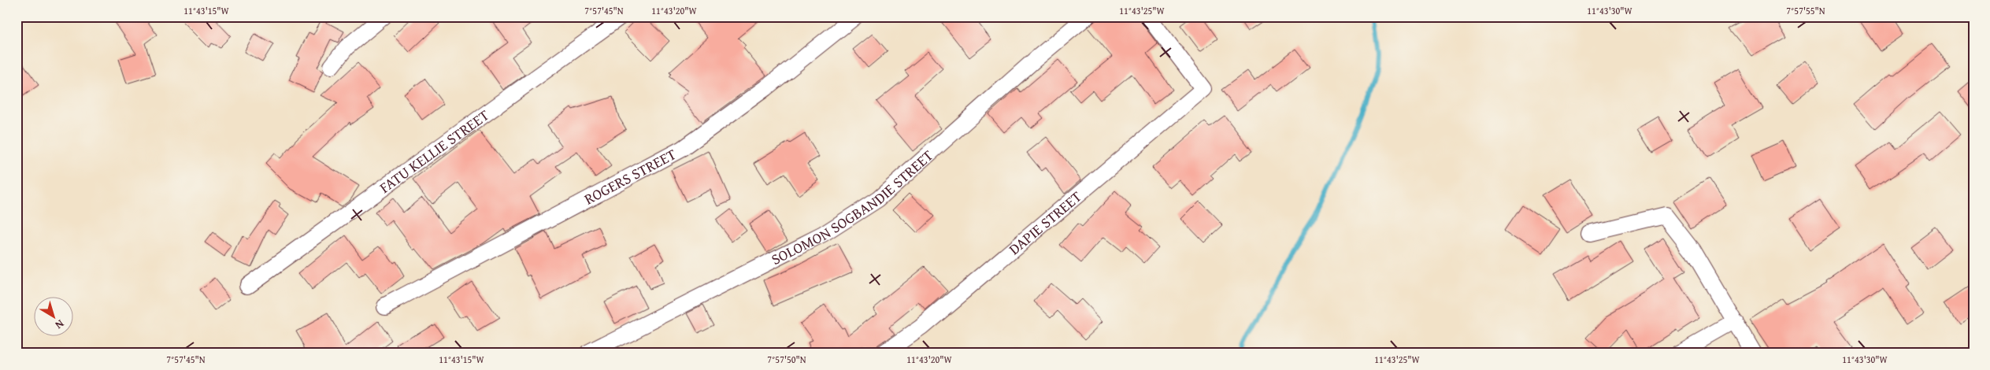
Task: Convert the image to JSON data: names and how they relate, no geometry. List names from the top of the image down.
{
  "streets": {
    "street": [
      "FATU KELLIE STREET",
      "ROGERS STREET",
      "SOLOMON SOGBANDIE STREET",
      "DAPIE STREET"
    ]
  },
  "north": "bottom right",
  "coordinates": [
    "11°43'15\"W",
    "7°57'45\"N",
    "11°43'20\"W",
    "11°43'25\"W",
    "11°43'30\"W",
    "7°57'55\"N",
    "7°57'50\"N"
  ]
}
